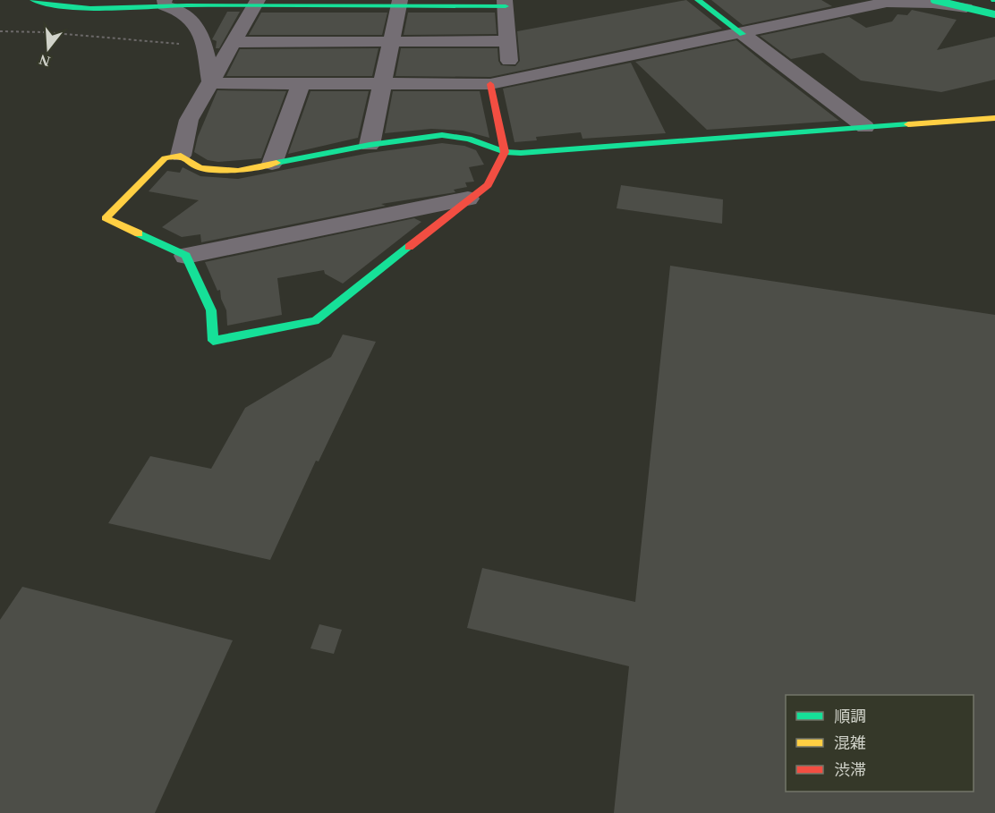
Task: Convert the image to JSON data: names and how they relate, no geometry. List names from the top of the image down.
{
  "legend": ["順調", "混雑", "渋滞"],
  "north": "bottom"
}
